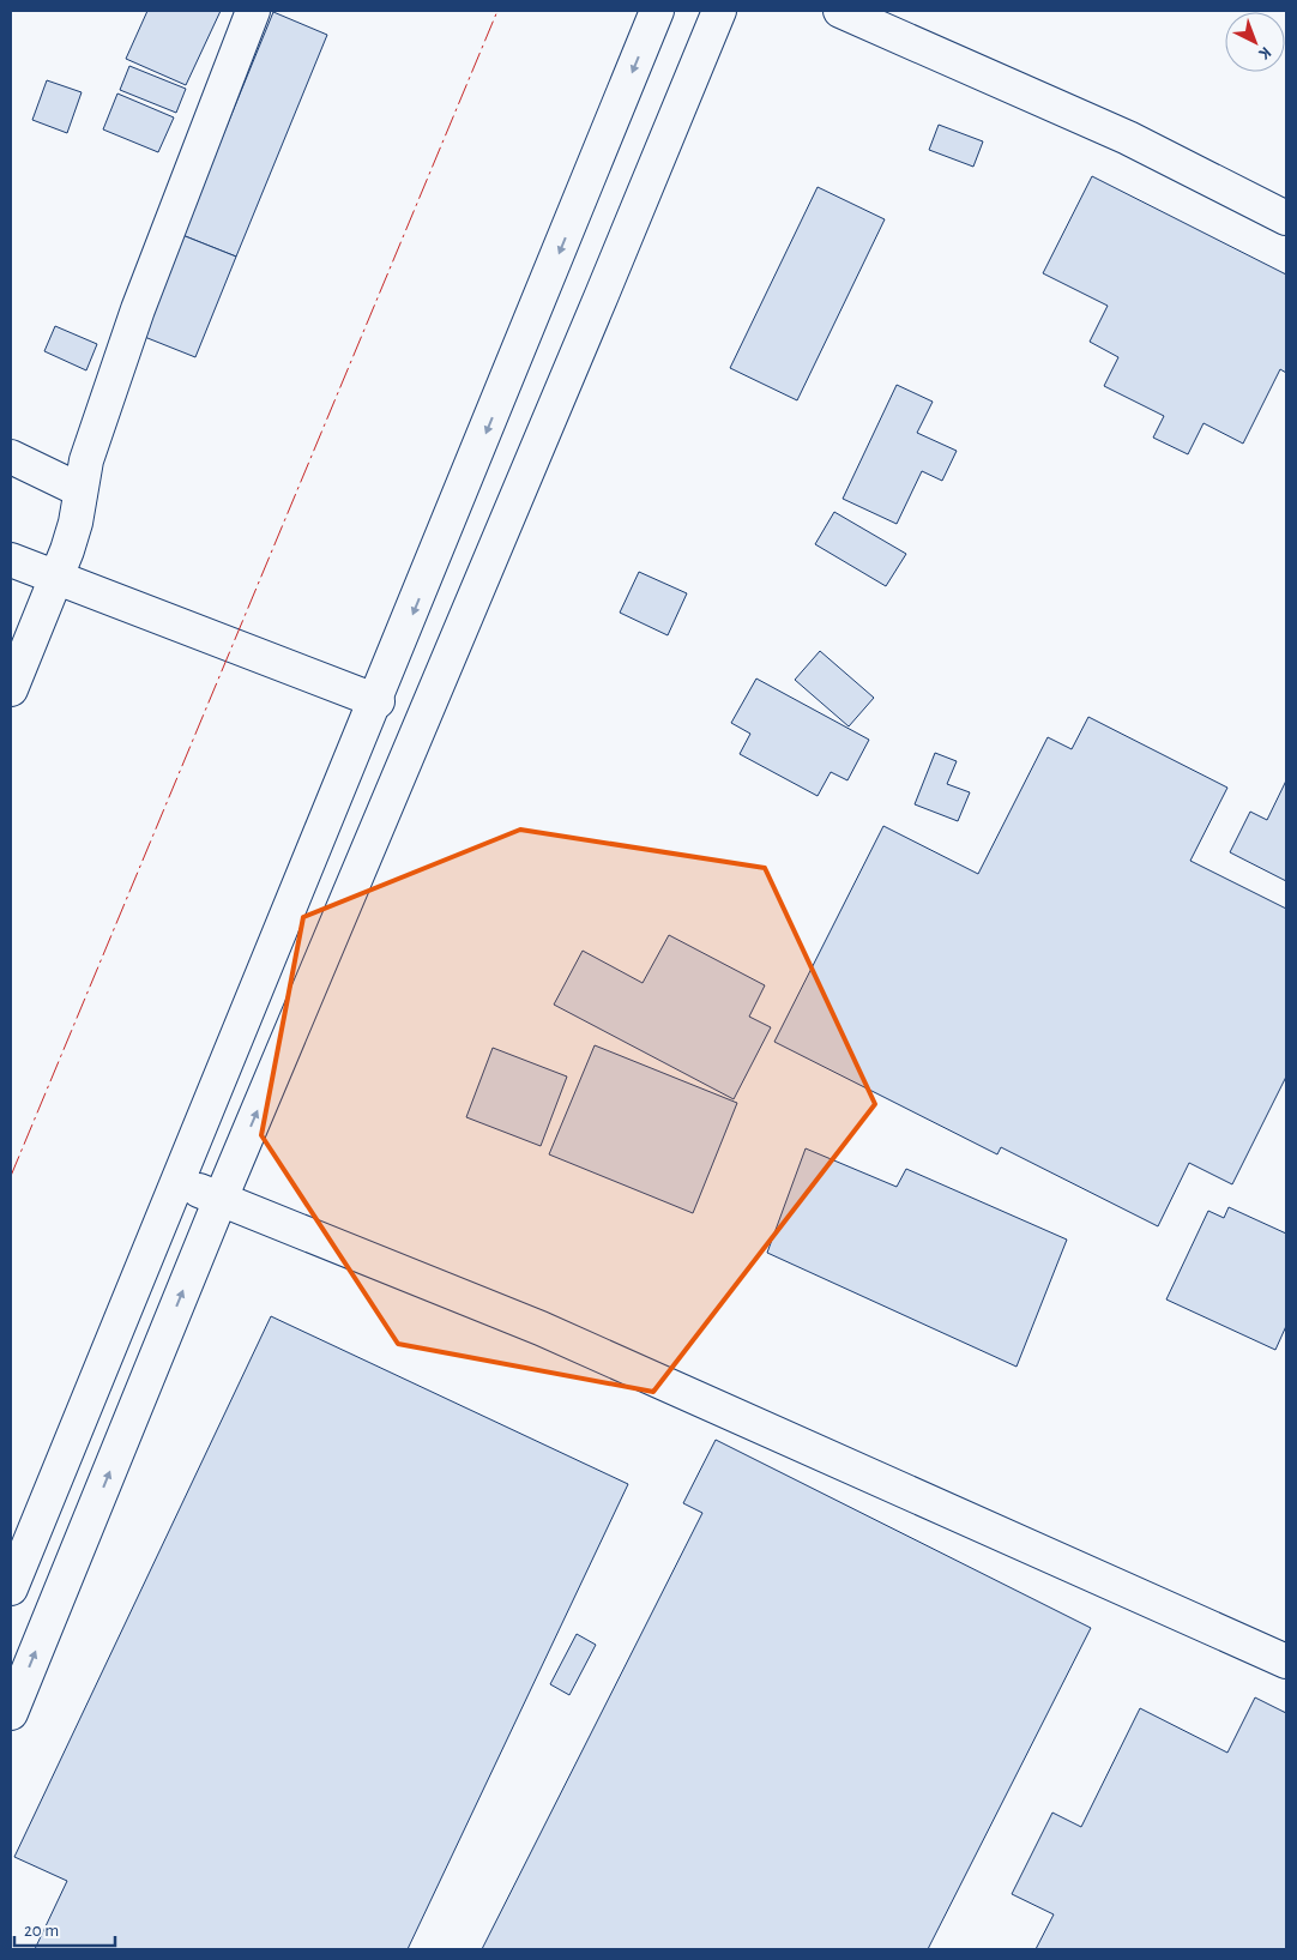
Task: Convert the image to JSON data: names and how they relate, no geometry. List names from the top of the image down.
{
  "scale_bar": "20 m",
  "north": "bottom right"
}
